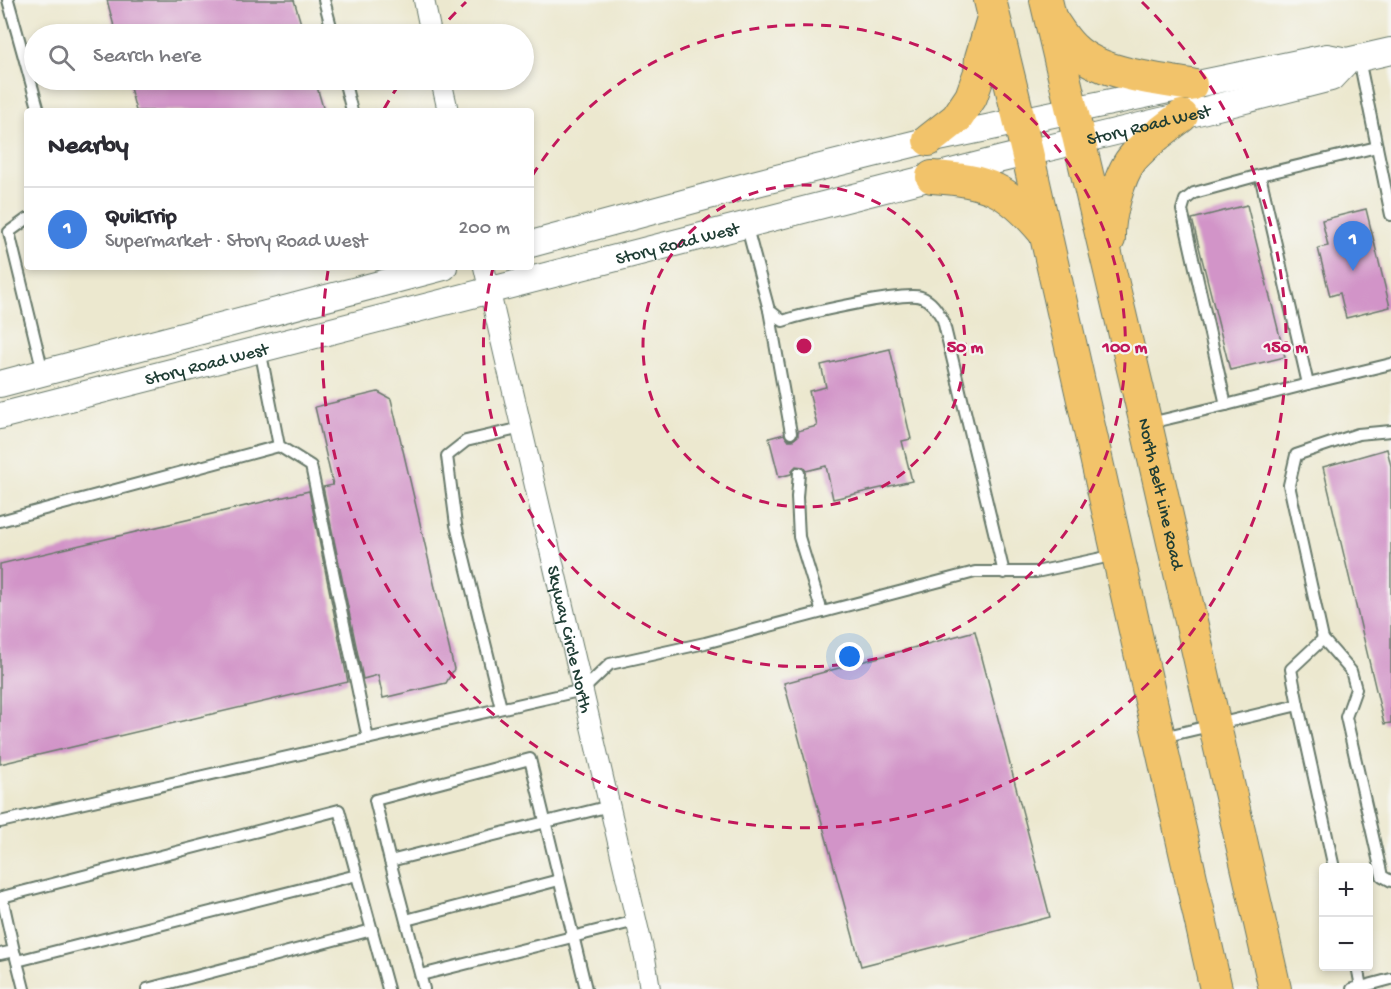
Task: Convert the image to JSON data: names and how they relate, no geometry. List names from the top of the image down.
{
  "streets": {
    "main road": ["North Belt Line Road"],
    "street": ["Story Road West", "Skyway Circle North"]
  },
  "crossings": [
    ["Story Road West", "North Belt Line Road"],
    ["Story Road West", "Skyway Circle North"]
  ],
  "page": {
    "search": "Search here",
    "heading": "Nearby",
    "list": [
      {
        "mark": "1",
        "name": "QuikTrip",
        "note": "Supermarket · Story Road West",
        "value": "200 m"
      }
    ],
    "pins": "1",
    "map_buttons": ["+", "−"]
  },
  "rings": ["50 m", "100 m", "150 m"]
}
